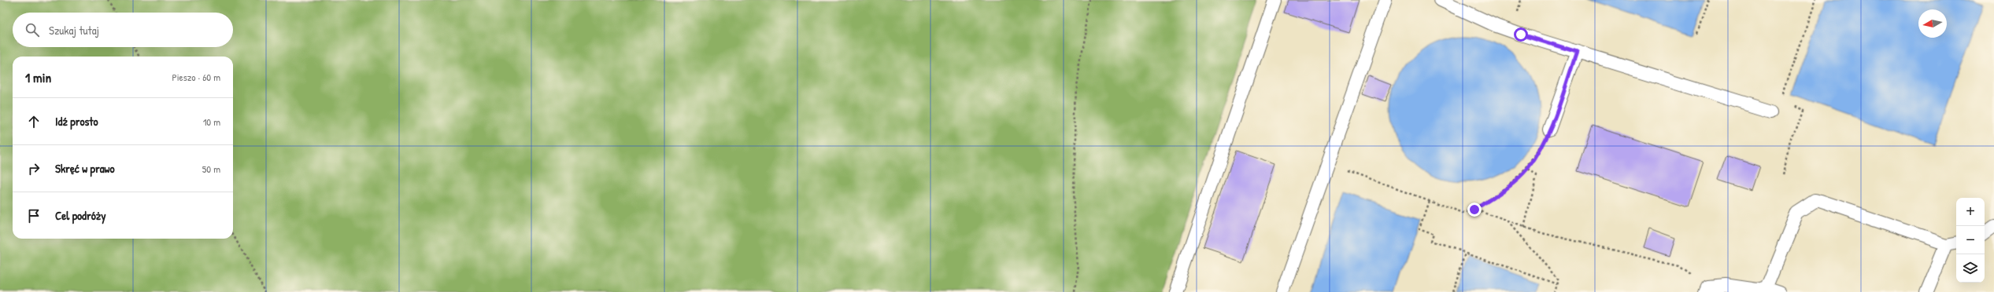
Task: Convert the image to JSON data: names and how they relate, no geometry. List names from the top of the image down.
{
  "north": "left",
  "page": {
    "search": "Szukaj tutaj",
    "heading": ["1 min", "Pieszo · 60 m"],
    "list": [
      ["Idź prosto", "10 m"],
      ["Skręć w prawo", "50 m"],
      "Cel podróży"
    ],
    "map_buttons": ["+", "−"]
  }
}
